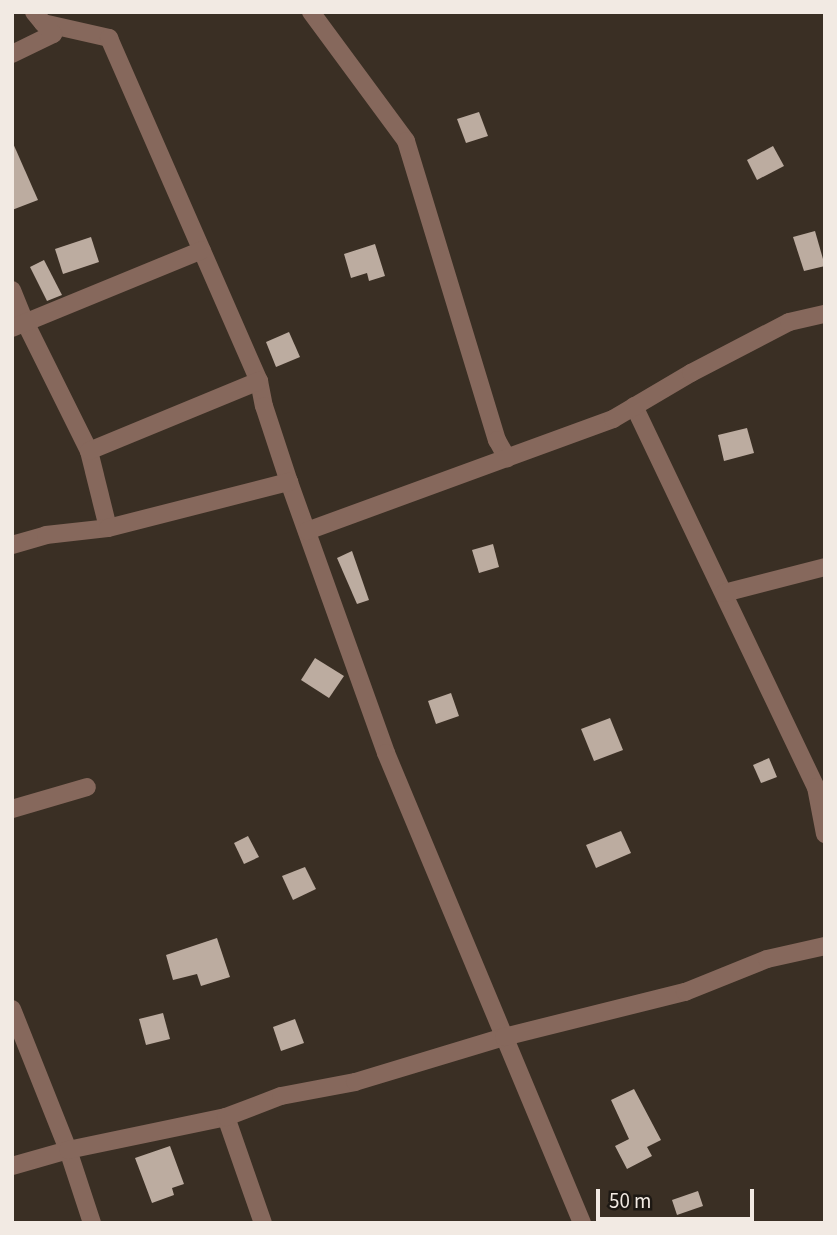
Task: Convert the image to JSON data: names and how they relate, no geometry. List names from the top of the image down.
{
  "scale_bar": "50 m"
}
